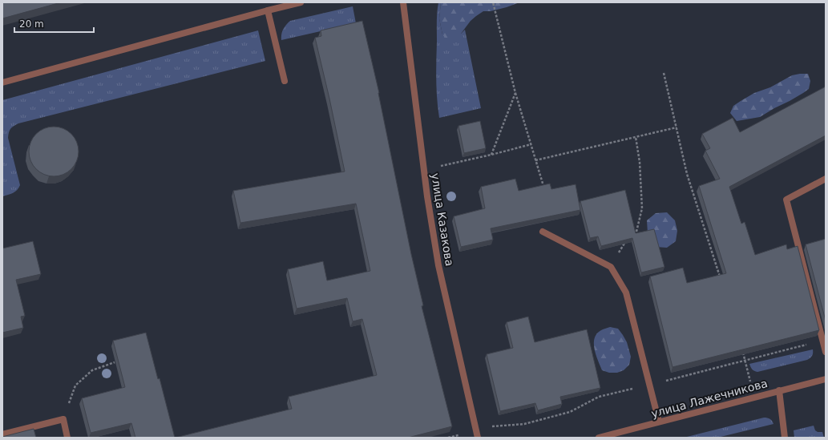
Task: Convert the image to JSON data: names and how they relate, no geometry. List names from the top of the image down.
{
  "streets": {
    "street": ["улица Казакова", "улица Лажечникова"]
  },
  "scale_bar": "20 m"
}
